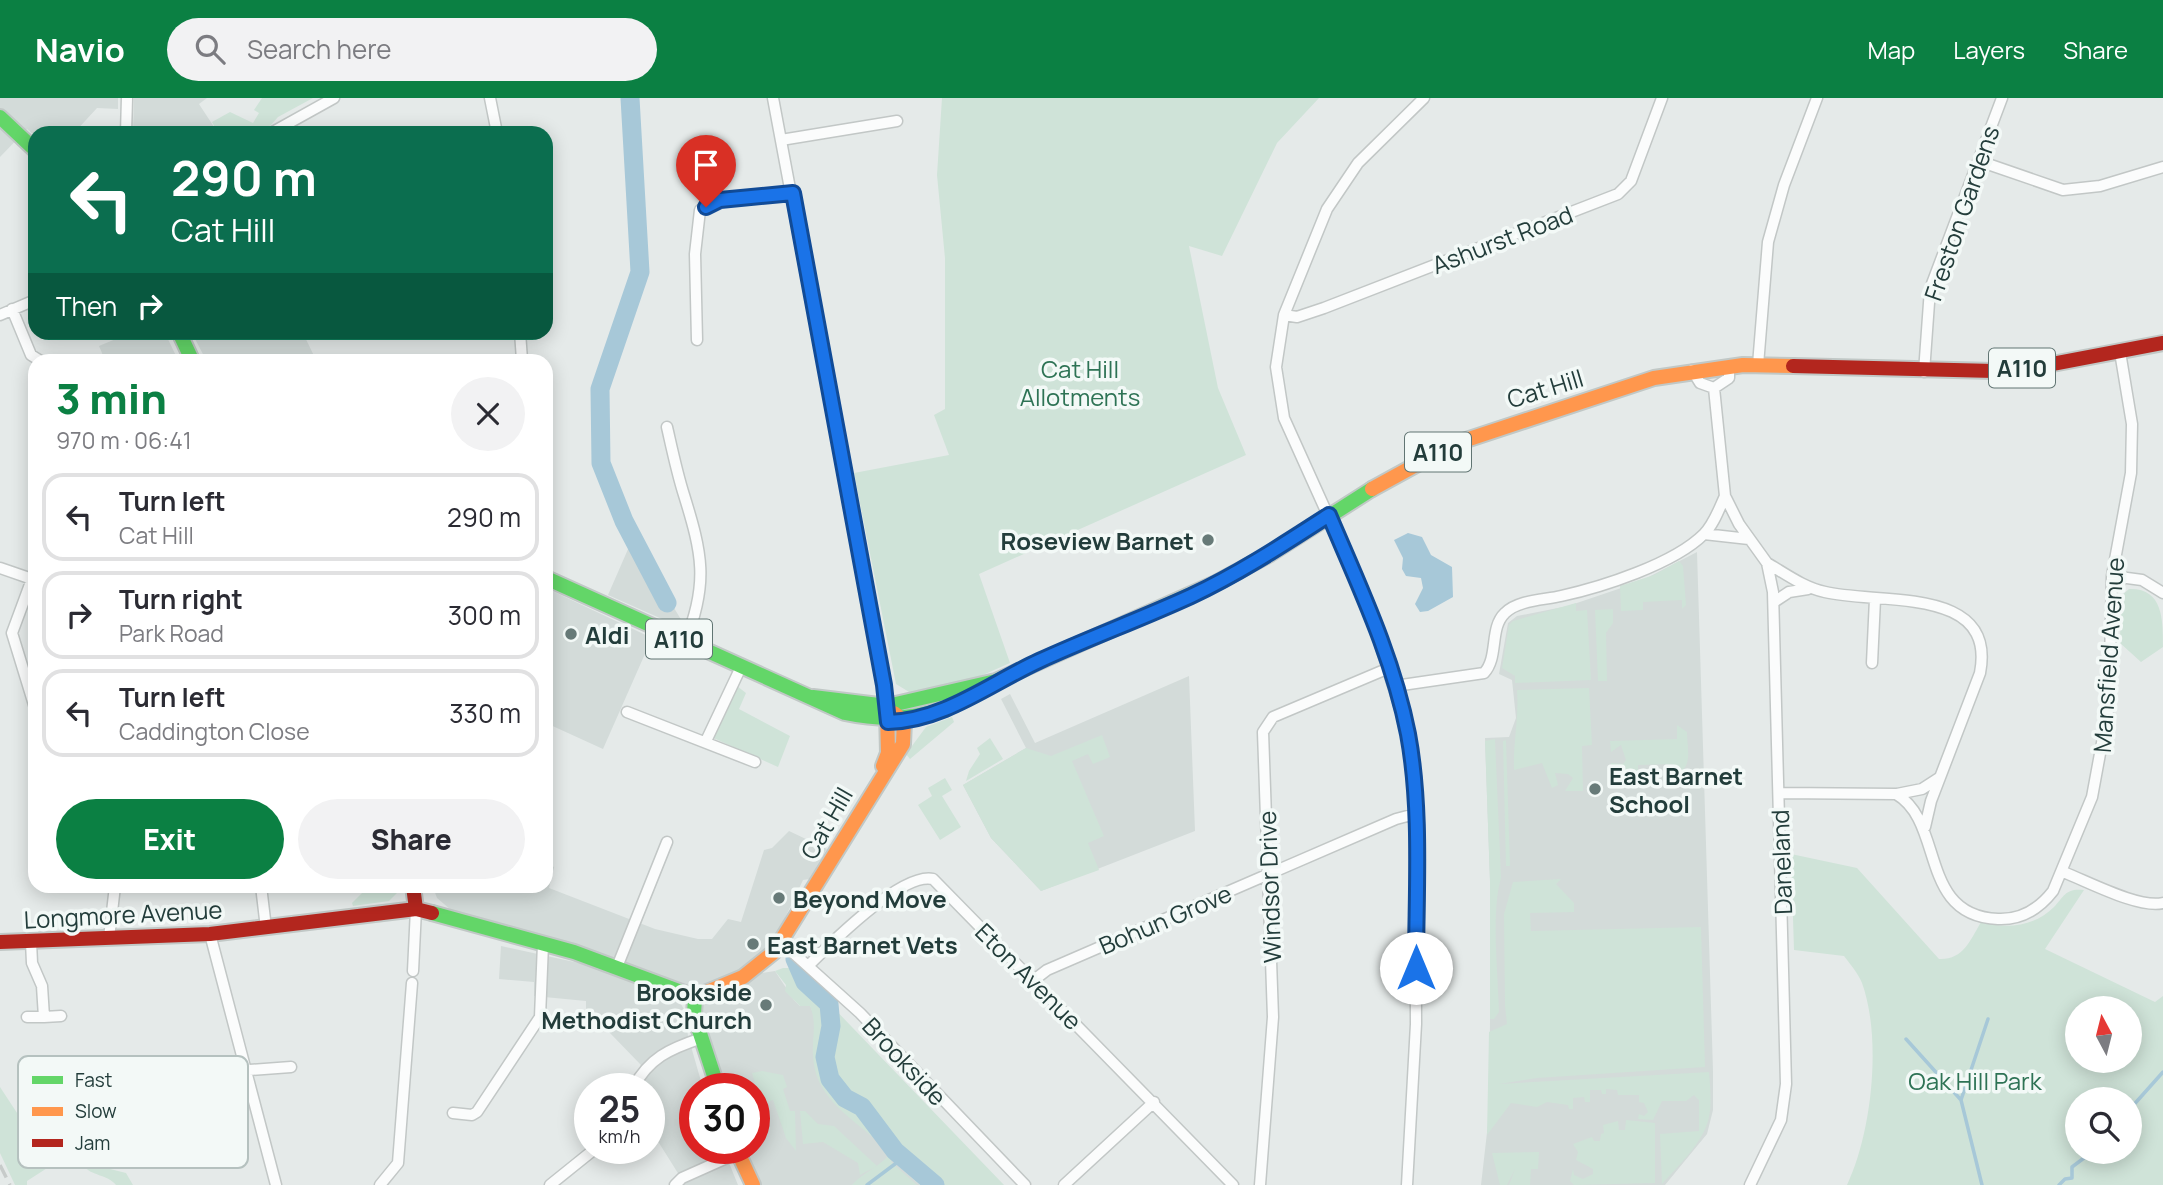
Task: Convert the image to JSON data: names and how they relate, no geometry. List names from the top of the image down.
{
  "streets": {
    "main road": ["A110", "Cat Hill", "Longmore Avenue"],
    "street": [
      "Freston Gardens",
      "Ashurst Road",
      "Mansfield Avenue",
      "Daneland",
      "Windsor Drive",
      "Bohun Grove",
      "Eton Avenue",
      "Brookside"
    ]
  },
  "crossings": [
    ["Freston Gardens", "Cat Hill"],
    ["A110", "Cat Hill"],
    ["Cat Hill", "Mansfield Avenue"],
    ["Cat Hill", "Brookside"],
    ["Mansfield Avenue", "Daneland"],
    ["Windsor Drive", "Bohun Grove"],
    ["Bohun Grove", "Eton Avenue"],
    ["Eton Avenue", "Brookside"]
  ],
  "parks": ["Cat Hill Allotments", "Oak Hill Park"],
  "places": [
    "Roseview Barnet",
    "Aldi",
    "East Barnet School",
    "Beyond Move",
    "East Barnet Vets",
    "Brookside Methodist Church"
  ],
  "legend": ["Fast", "Slow", "Jam"],
  "north": "top",
  "page": {
    "header": "Navio",
    "search": "Search here",
    "nav": ["Map", "Layers", "Share"],
    "turn": ["290 m", "Cat Hill"],
    "then": "Then",
    "heading": ["3 min", "970 m · 06:41"],
    "list": [
      {
        "name": "Turn left",
        "note": "Cat Hill",
        "value": "290 m"
      },
      {
        "name": "Turn right",
        "note": "Park Road",
        "value": "300 m"
      },
      {
        "name": "Turn left",
        "note": "Caddington Close",
        "value": "330 m"
      }
    ],
    "buttons": ["Exit", "Share"],
    "speed": "25 km/h",
    "limit": "30"
  }
}
